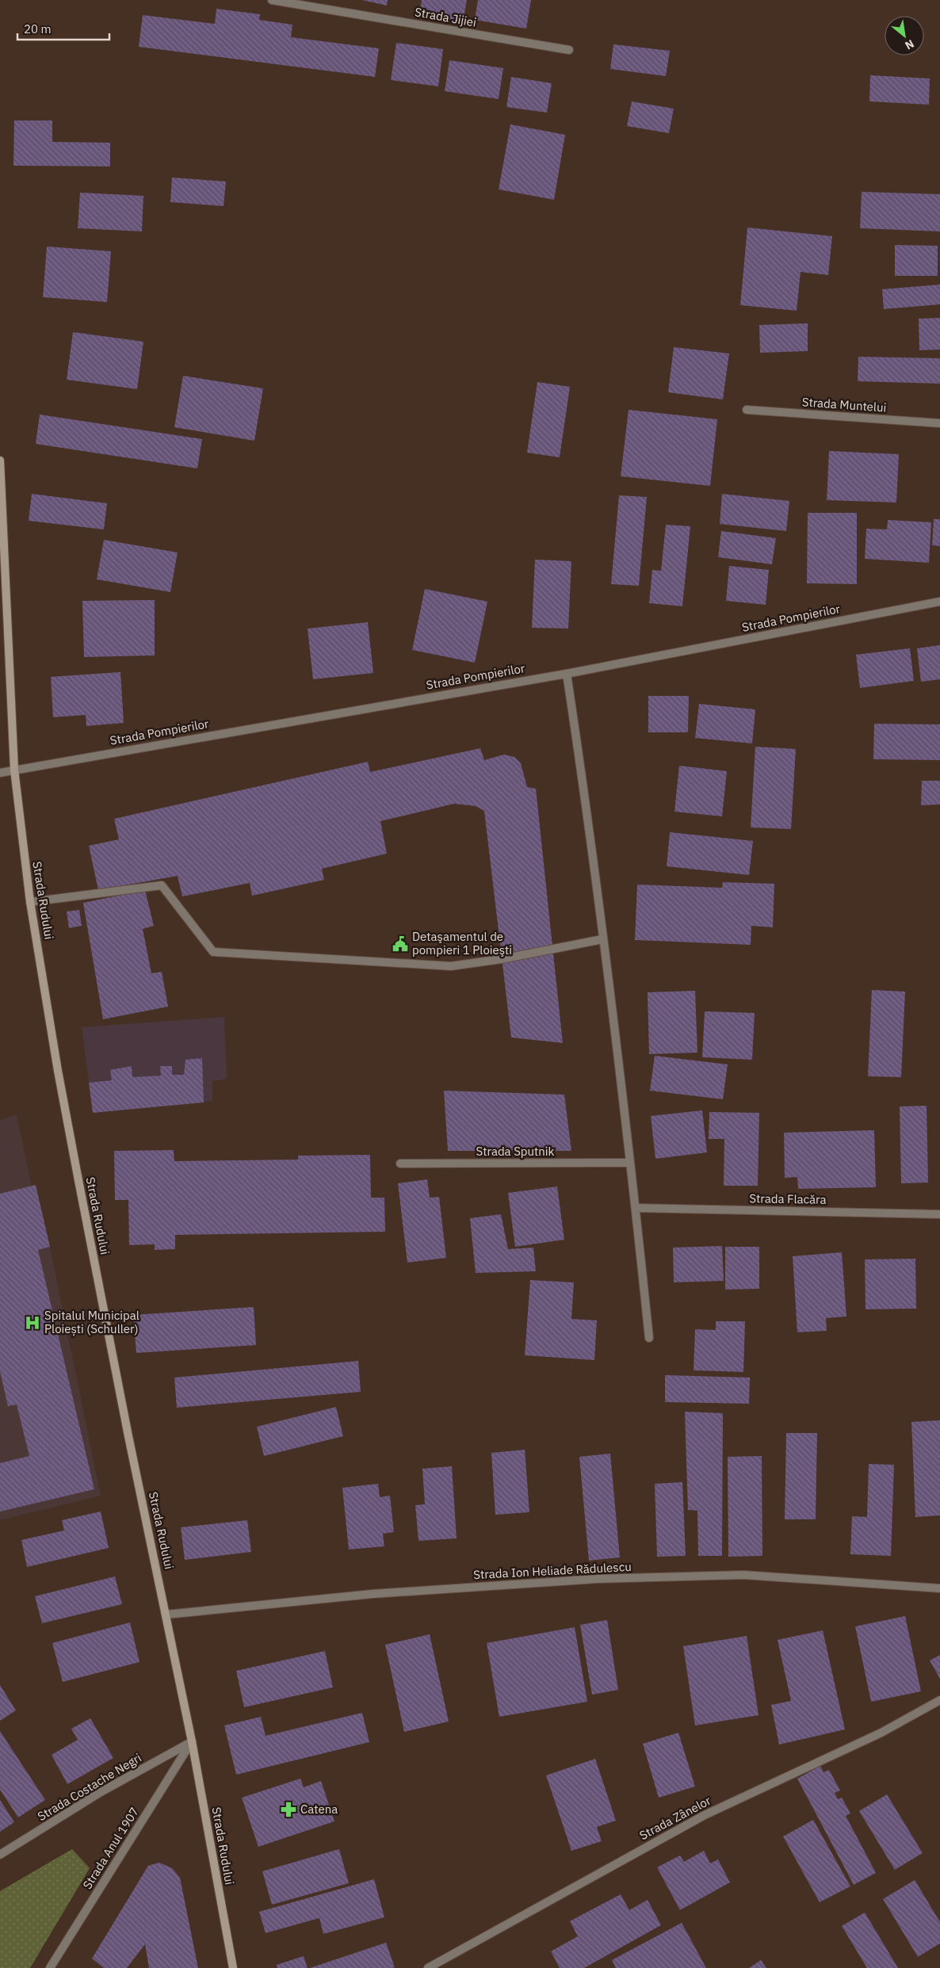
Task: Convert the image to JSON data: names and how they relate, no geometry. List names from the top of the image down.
{
  "streets": {
    "main road": ["Strada Rudului"],
    "street": [
      "Strada Jijiei",
      "Strada Muntelui",
      "Strada Pompierilor",
      "Strada Sputnik",
      "Strada Flacăra",
      "Strada Ion Heliade Rădulescu",
      "Strada Costache Negri",
      "Strada Zânelor",
      "Strada Anul 1907"
    ]
  },
  "crossings": [
    ["Strada Pompierilor", "Strada Rudului"],
    ["Strada Rudului", "Strada Ion Heliade Rădulescu"],
    ["Strada Rudului", "Strada Costache Negri"],
    ["Strada Rudului", "Strada Anul 1907"],
    ["Strada Costache Negri", "Strada Anul 1907"]
  ],
  "places": {
    "public building": ["Detaşamentul de pompieri 1 Ploieşti"],
    "hospital": ["Spitalul Municipal Ploiești (Schuller)"],
    "pharmacy": ["Catena"]
  },
  "scale_bar": "20 m",
  "north": "bottom right"
}
